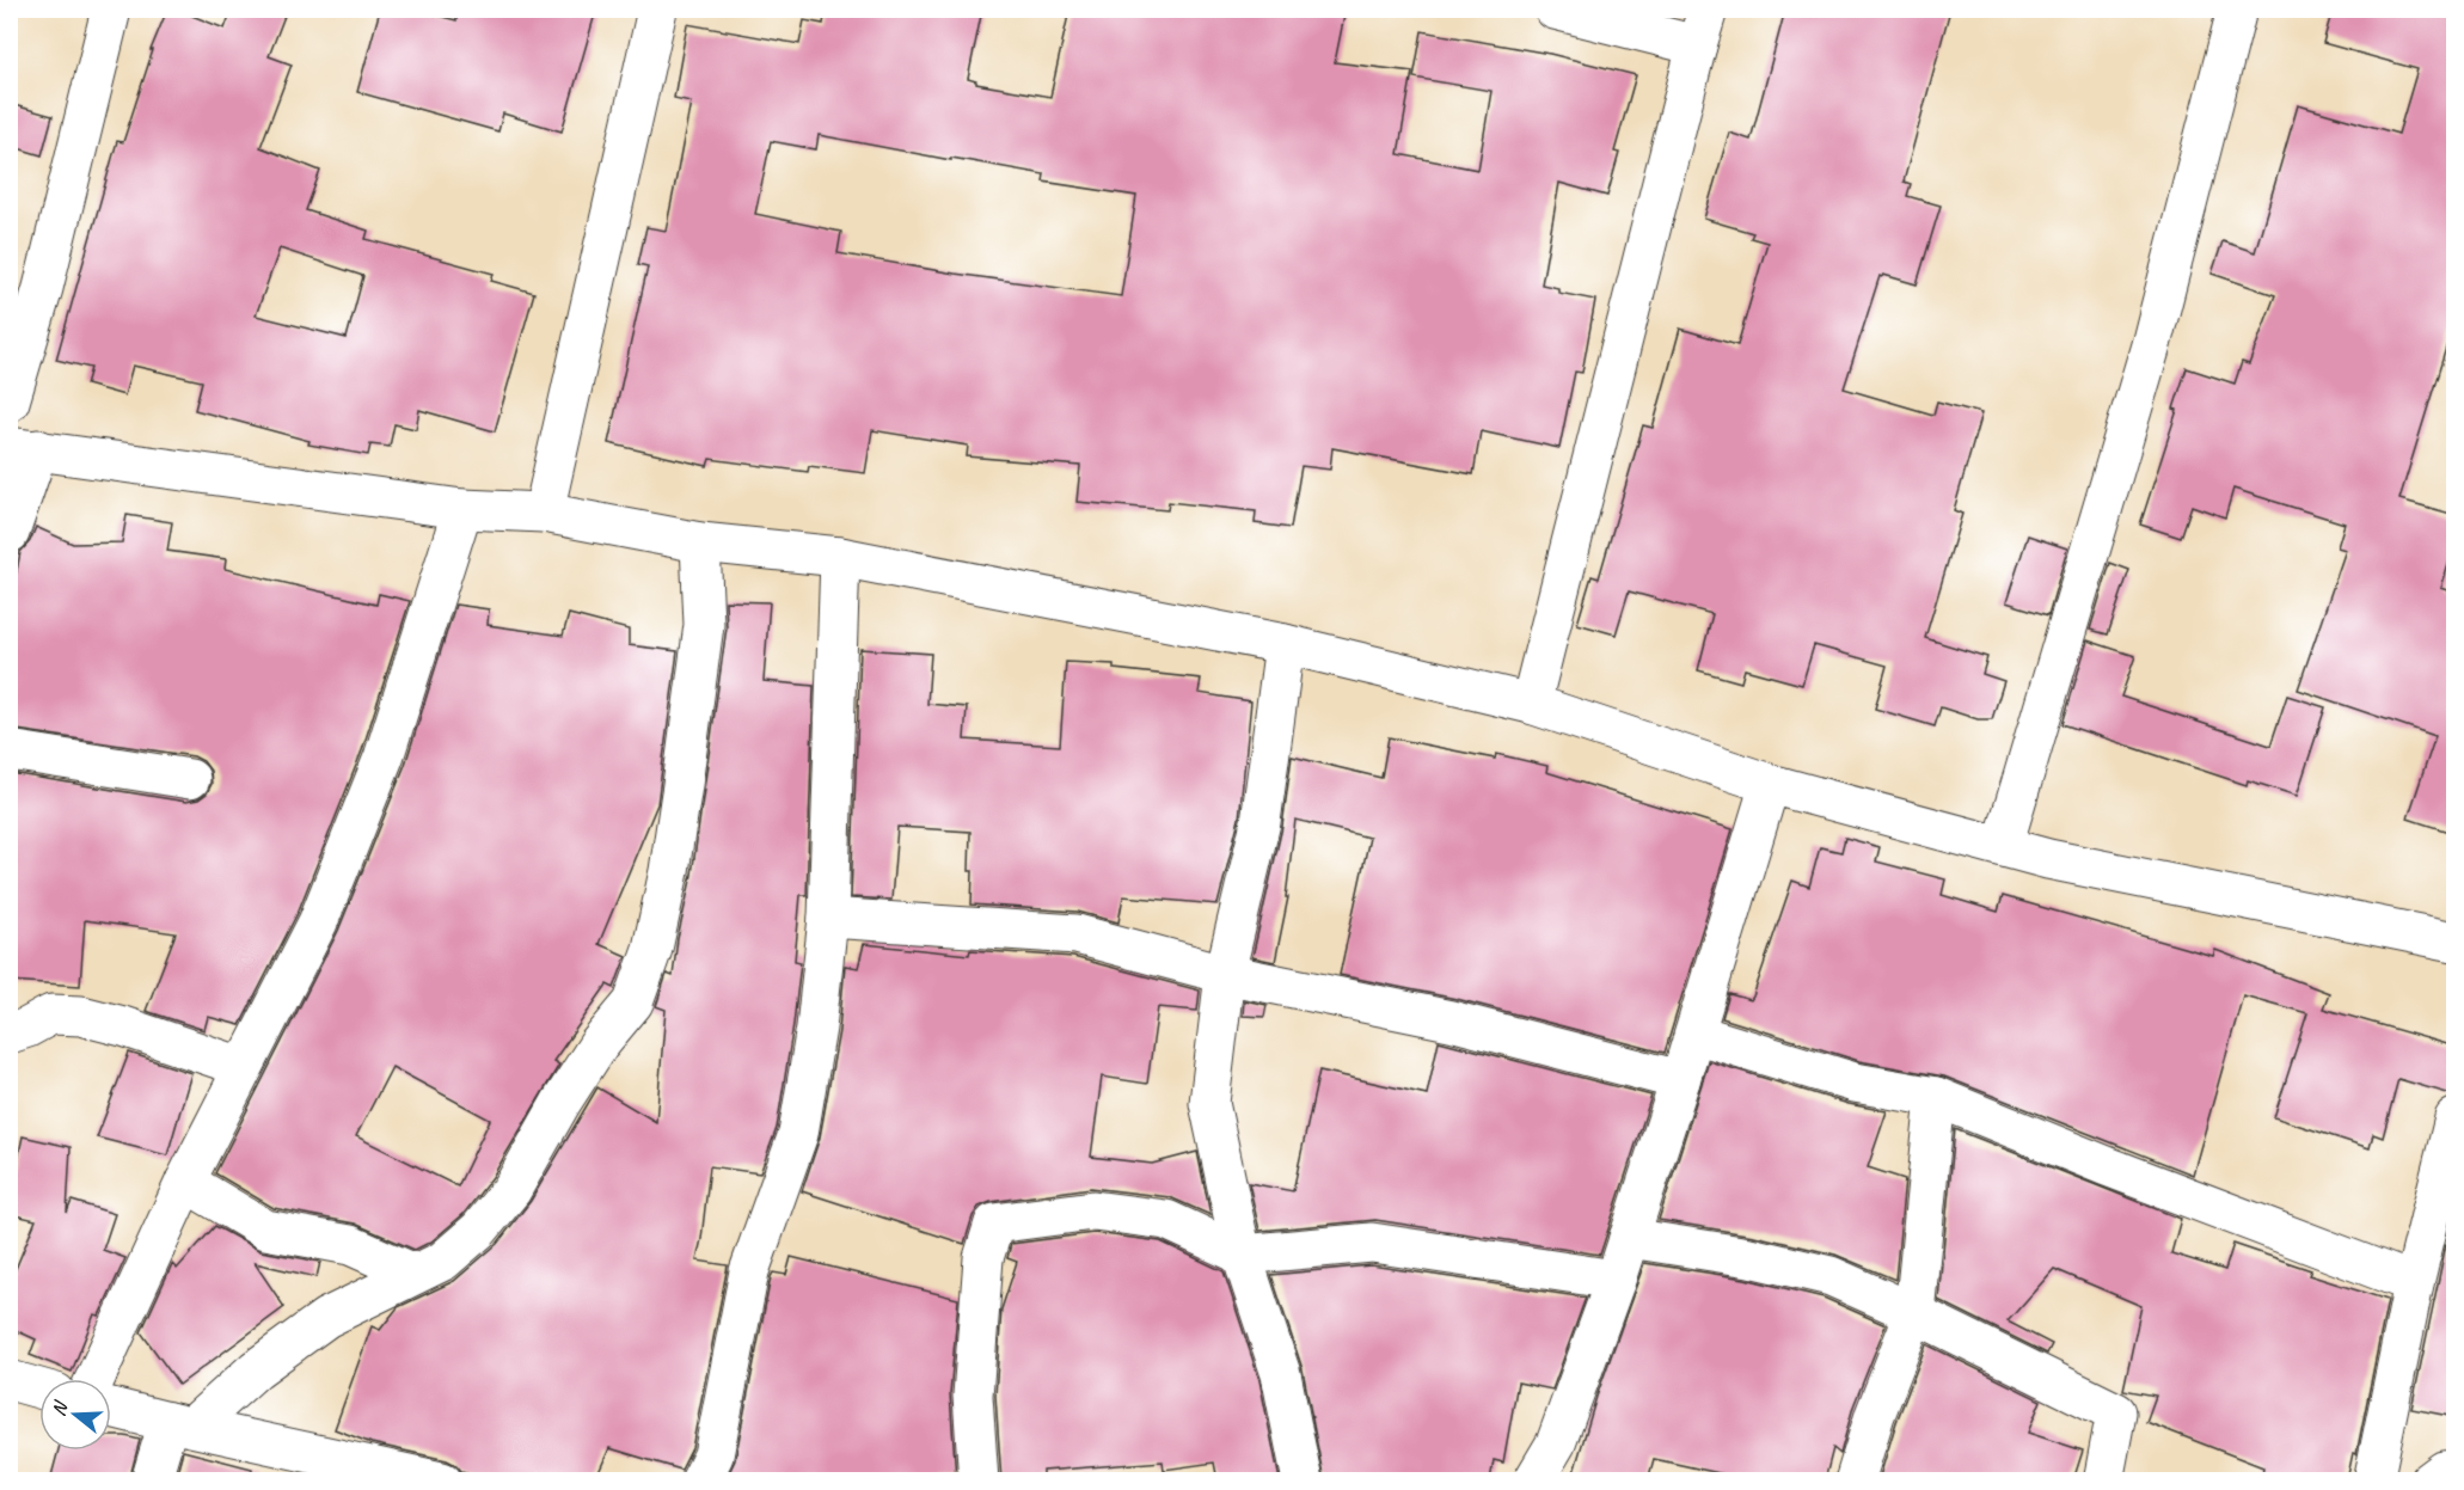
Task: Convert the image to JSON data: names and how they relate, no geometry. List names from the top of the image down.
{
  "north": "left"
}
